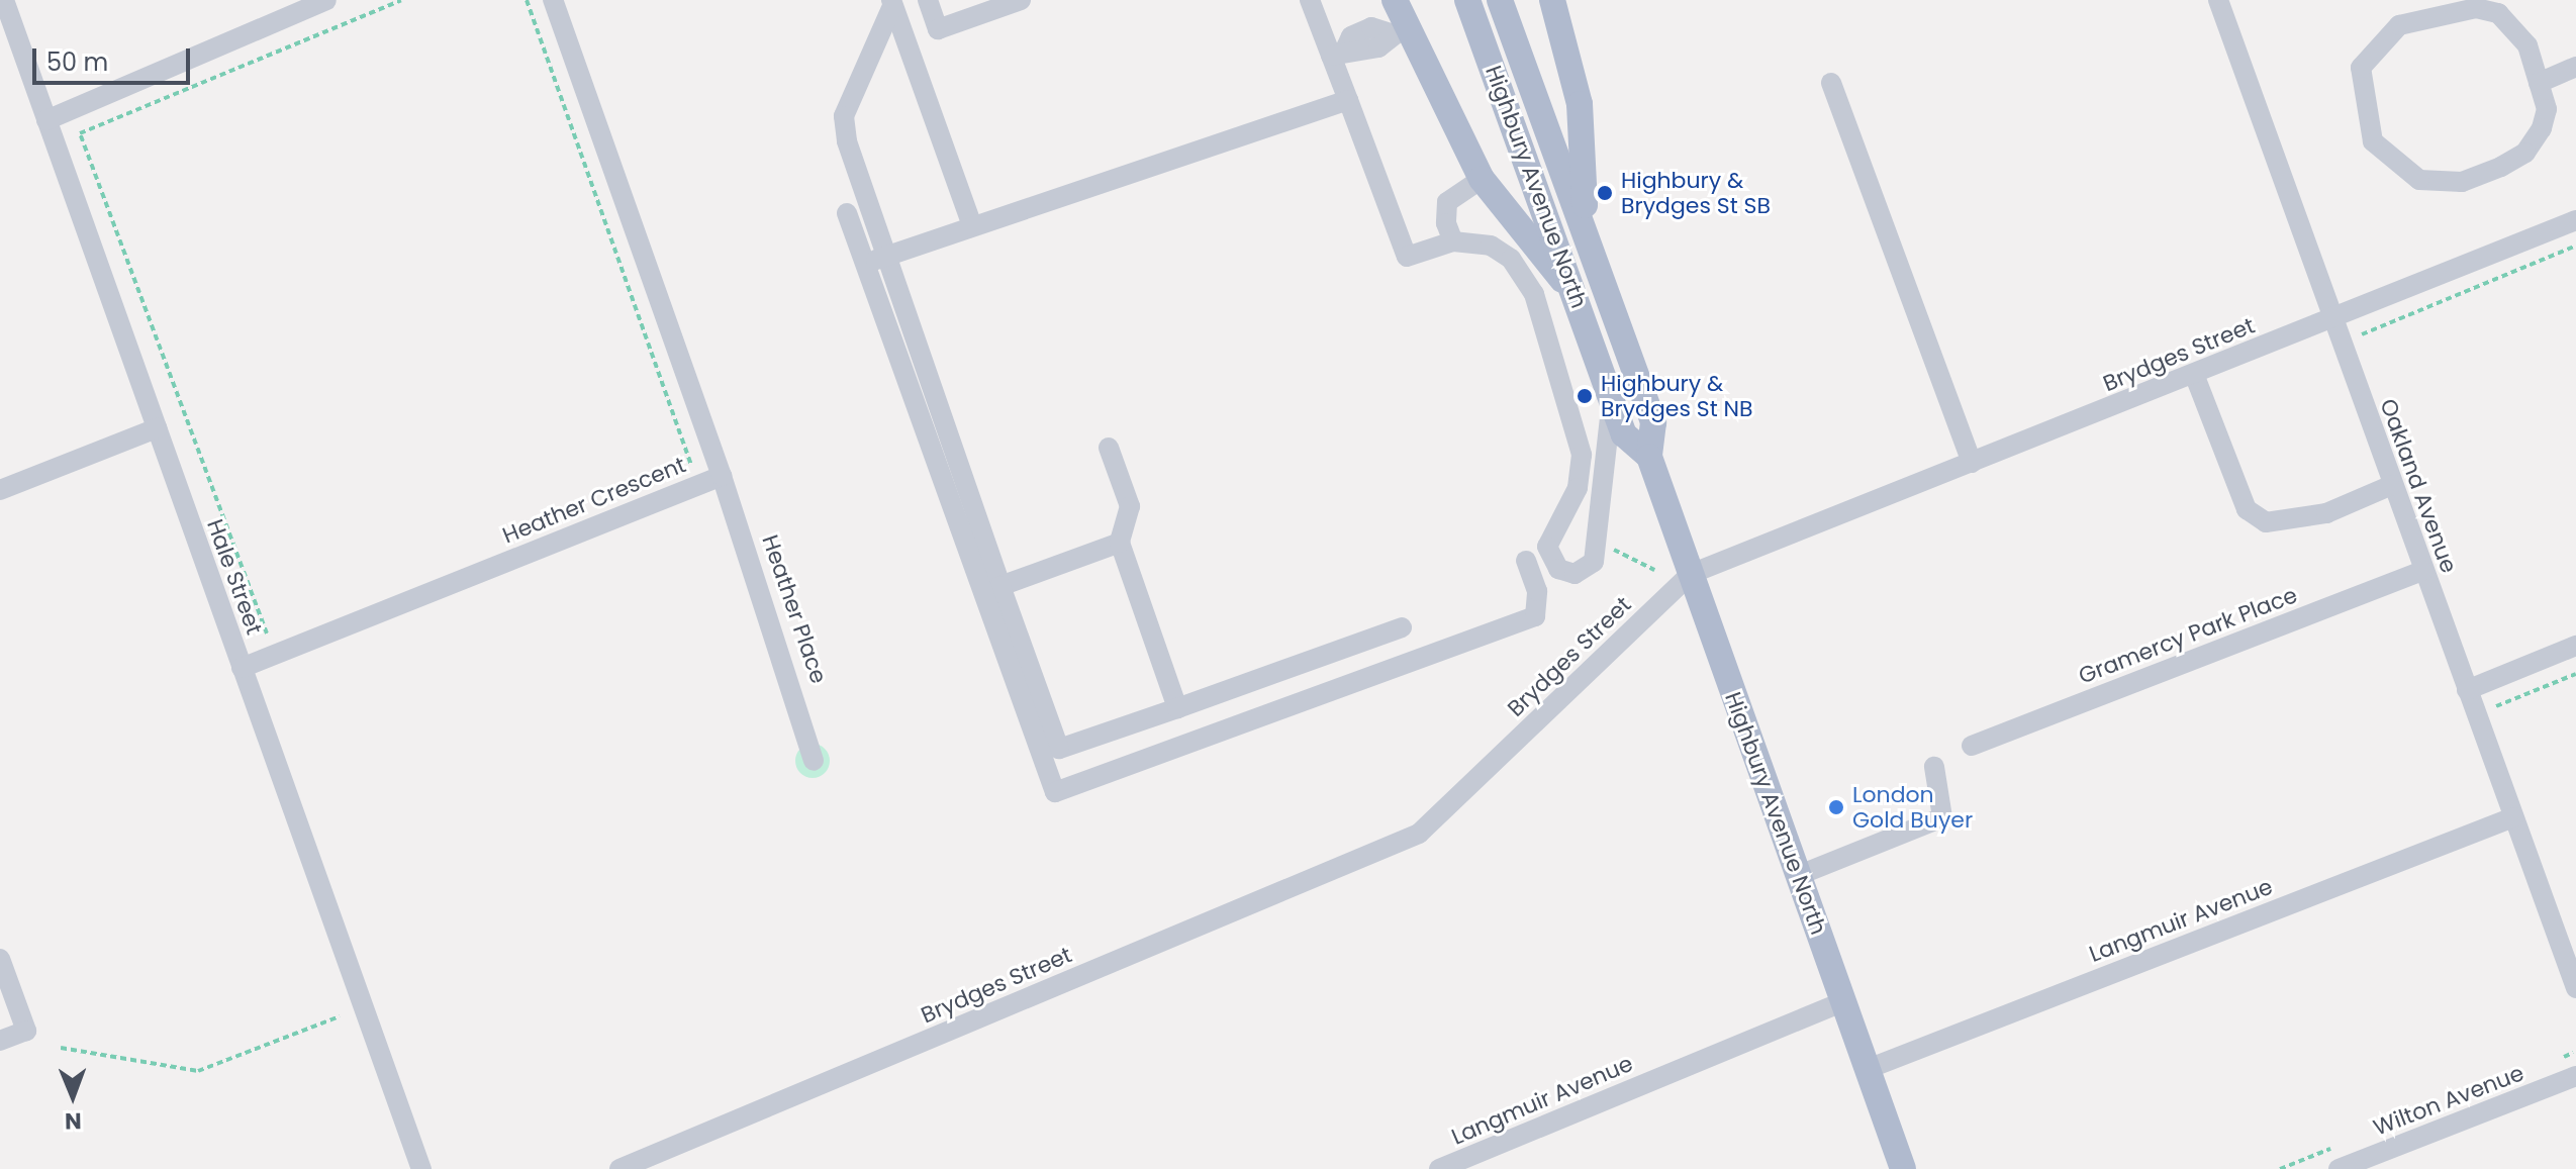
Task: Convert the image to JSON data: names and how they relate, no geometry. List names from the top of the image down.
{
  "streets": {
    "main road": ["Highbury Avenue North"],
    "street": [
      "Brydges Street",
      "Oakland Avenue",
      "Heather Crescent",
      "Hale Street",
      "Heather Place",
      "Gramercy Park Place",
      "Langmuir Avenue",
      "Wilton Avenue"
    ]
  },
  "crossings": [
    ["Highbury Avenue North", "Brydges Street"],
    ["Highbury Avenue North", "Langmuir Avenue"],
    ["Brydges Street", "Oakland Avenue"],
    ["Oakland Avenue", "Gramercy Park Place"],
    ["Oakland Avenue", "Langmuir Avenue"],
    ["Heather Crescent", "Hale Street"],
    ["Heather Crescent", "Heather Place"]
  ],
  "places": ["Highbury & Brydges St SB", "Highbury & Brydges St NB", "London Gold Buyer"],
  "scale_bar": "50 m",
  "north": "bottom"
}
